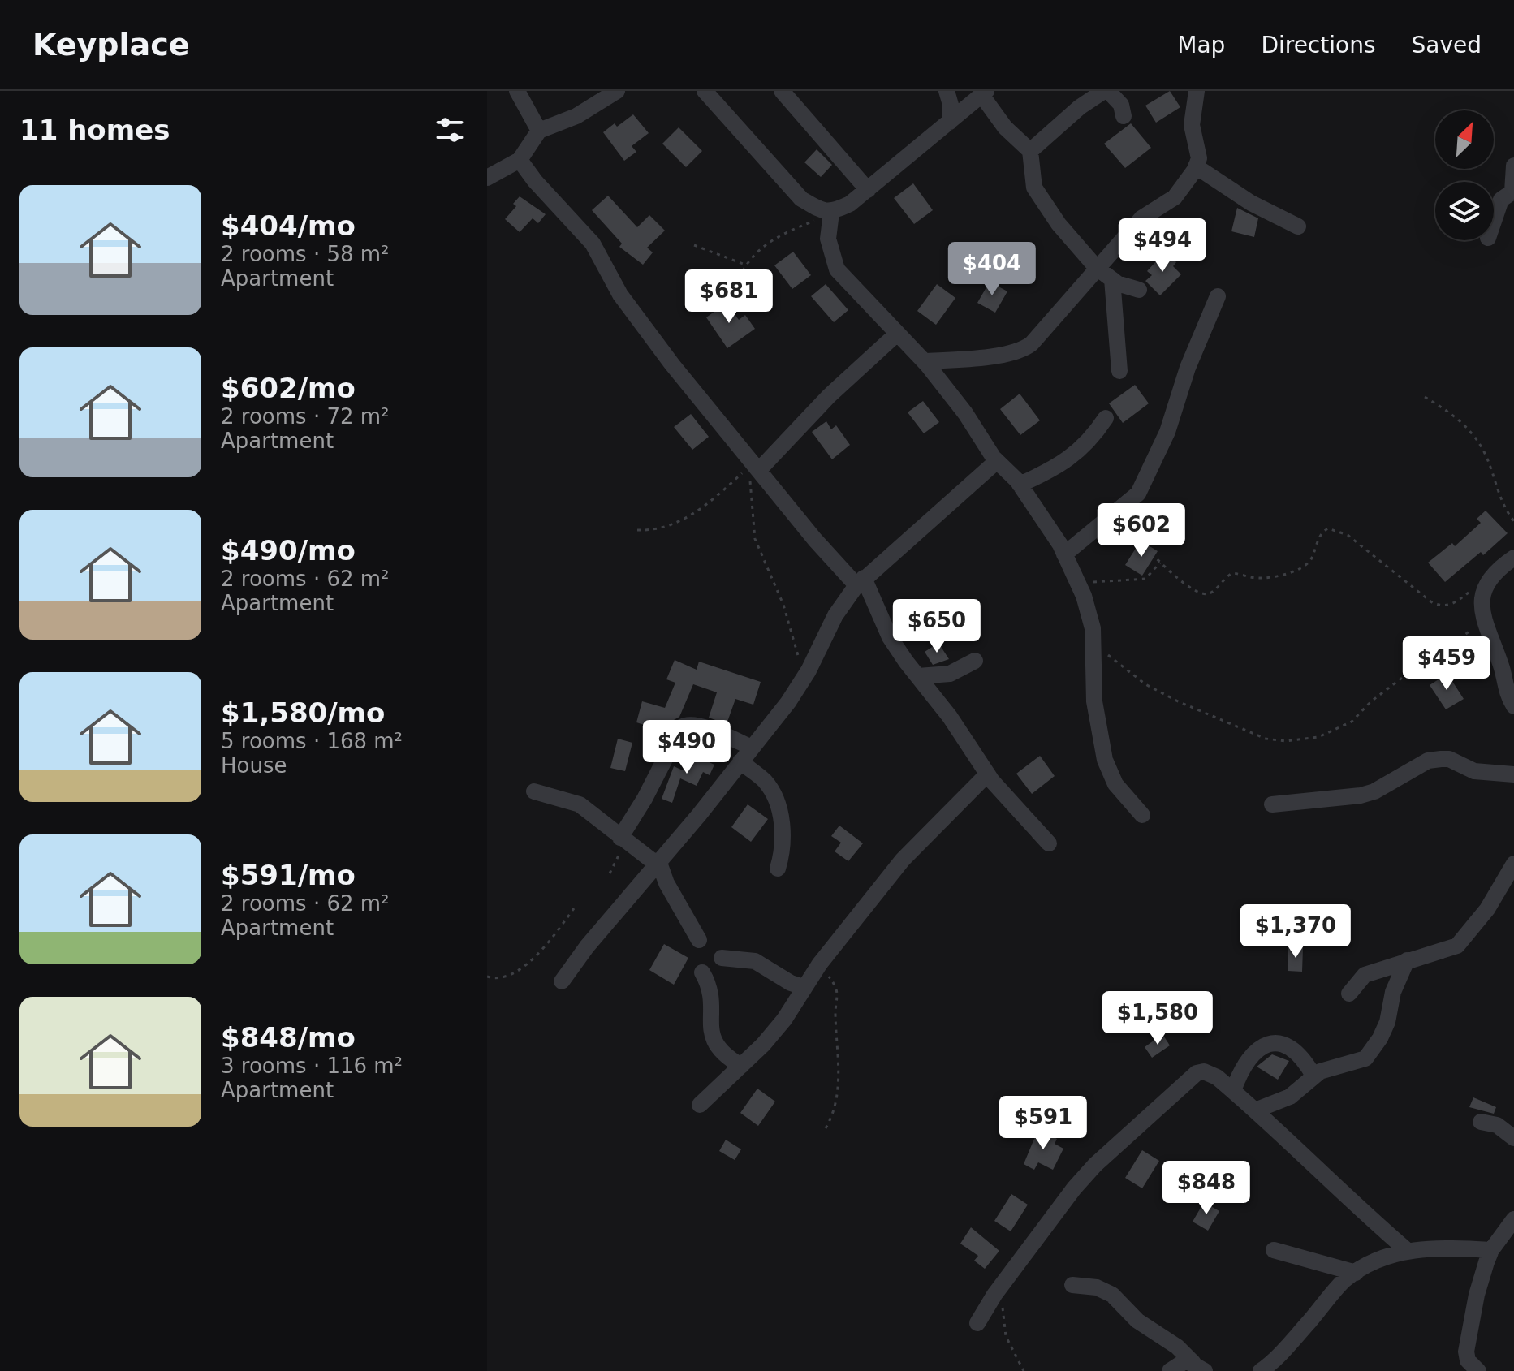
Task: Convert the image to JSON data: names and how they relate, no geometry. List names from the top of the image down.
{
  "north": "top right",
  "page": {
    "header": "Keyplace",
    "nav": ["Map", "Directions", "Saved"],
    "heading": "11 homes",
    "list": [
      {
        "name": "$404/mo",
        "note": "2 rooms · 58 m² · Apartment"
      },
      {
        "name": "$602/mo",
        "note": "2 rooms · 72 m² · Apartment"
      },
      {
        "name": "$490/mo",
        "note": "2 rooms · 62 m² · Apartment"
      },
      {
        "name": "$1,580/mo",
        "note": "5 rooms · 168 m² · House"
      },
      {
        "name": "$591/mo",
        "note": "2 rooms · 62 m² · Apartment"
      },
      {
        "name": "$848/mo",
        "note": "3 rooms · 116 m² · Apartment"
      }
    ],
    "price": [
      "$494",
      "$404",
      "$681",
      "$602",
      "$650",
      "$459",
      "$490",
      "$1,370",
      "$1,580",
      "$591",
      "$848"
    ]
  }
}
